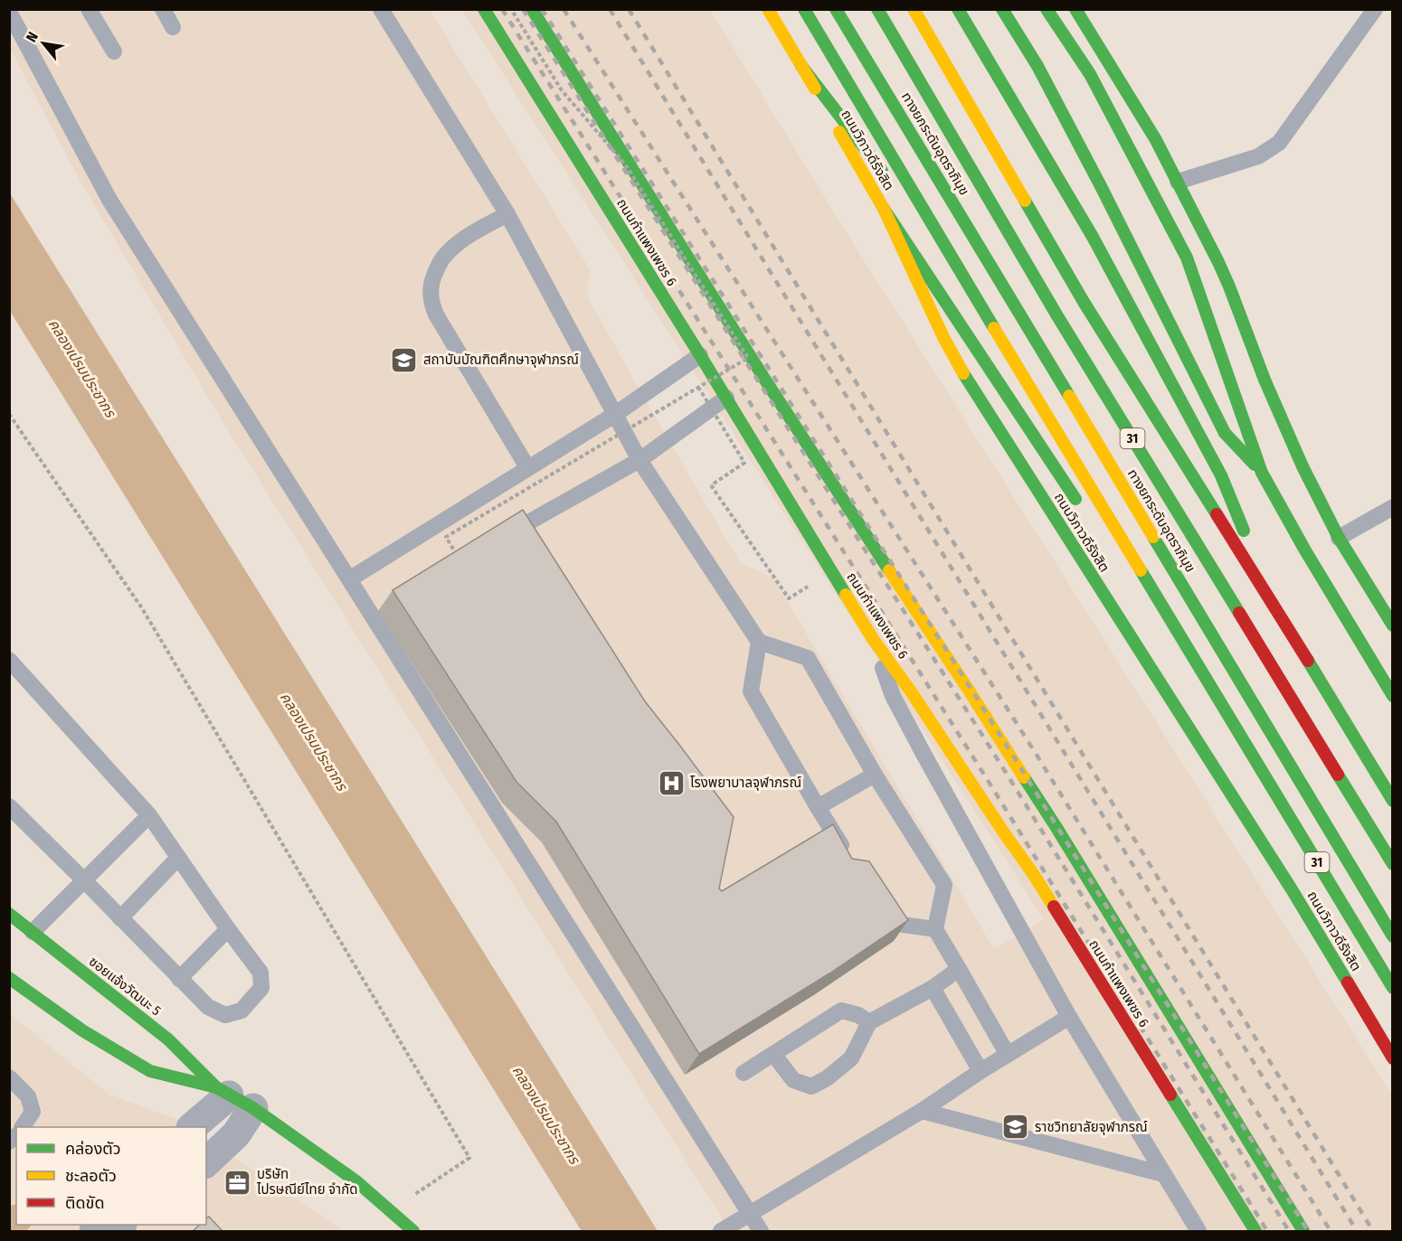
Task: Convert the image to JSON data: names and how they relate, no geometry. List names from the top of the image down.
{
  "streets": {
    "main road": [
      "ทางยกระดับอุตราภิมุข",
      "ถนนวิภาวดีรังสิต",
      "ถนนกำแพงเพชร 6",
      "31",
      "ซอยแจ้งวัฒนะ 5"
    ]
  },
  "water": ["คลองเปรมประชากร"],
  "places": {
    "school or university": ["สถาบันบัณฑิตศึกษาจุฬาภรณ์", "ราชวิทยาลัยจุฬาภรณ์"],
    "hospital": ["โรงพยาบาลจุฬาภรณ์"],
    "office": ["บริษัท ไปรษณีย์ไทย จำกัด"]
  },
  "legend": ["คล่องตัว", "ชะลอตัว", "ติดขัด"],
  "north": "top left"
}
